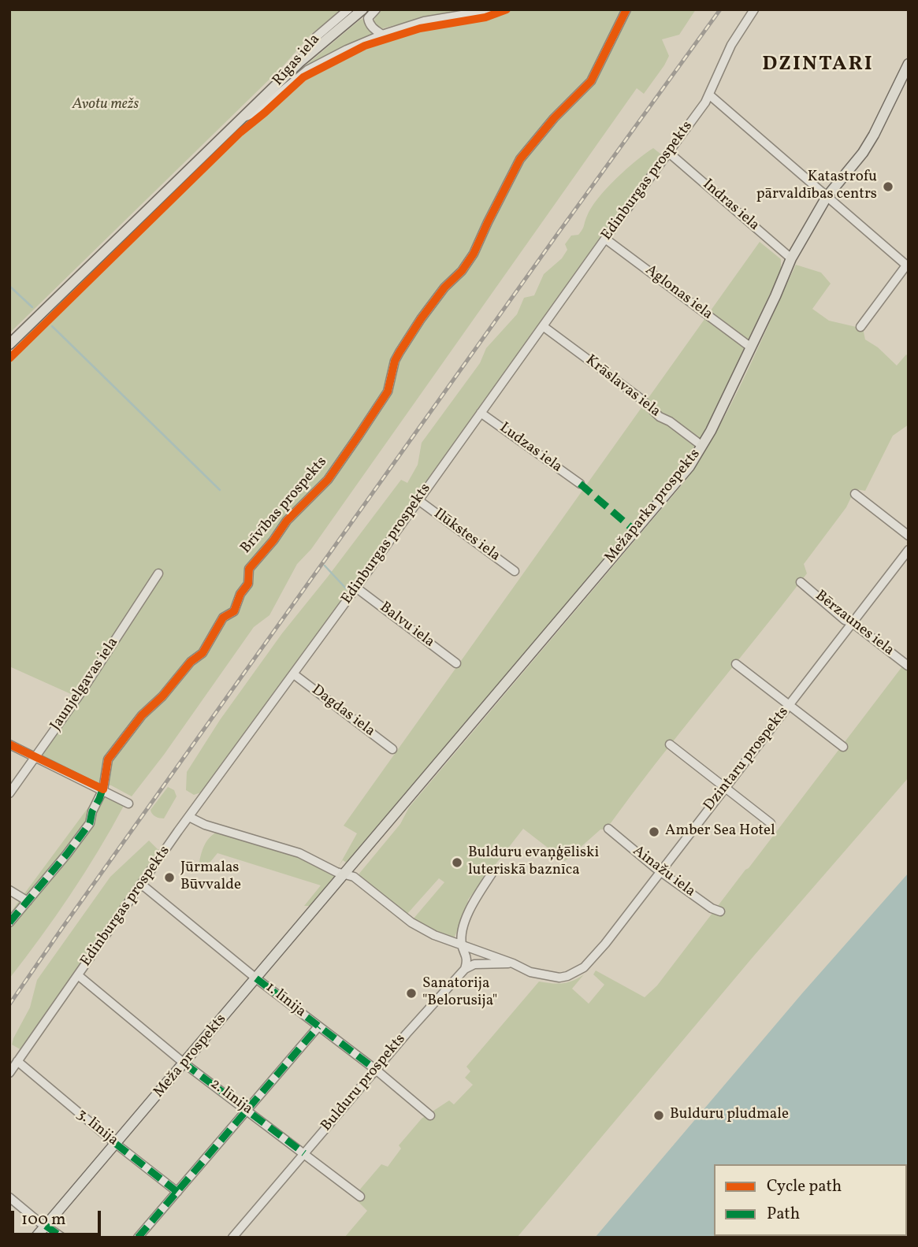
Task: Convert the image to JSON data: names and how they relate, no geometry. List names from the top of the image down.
{
  "streets": {
    "main road": ["Rīgas iela", "Mežaparka prospekts", "Meža prospekts"],
    "street": [
      "Edinburgas prospekts",
      "Indras iela",
      "Aglonas iela",
      "Krāslavas iela",
      "Ludzas iela",
      "Brīvības prospekts",
      "Ilūkstes iela",
      "Bērzaunes iela",
      "Balvu iela",
      "Jaunjelgavas iela",
      "Dagdas iela",
      "Dzintaru prospekts",
      "Ainažu iela",
      "1. līnija",
      "Bulduru prospekts",
      "2. līnija",
      "3. līnija"
    ]
  },
  "crossings": [
    ["Edinburgas prospekts", "Indras iela"],
    ["Edinburgas prospekts", "Aglonas iela"],
    ["Edinburgas prospekts", "Krāslavas iela"],
    ["Edinburgas prospekts", "Ludzas iela"],
    ["Edinburgas prospekts", "Ilūkstes iela"],
    ["Edinburgas prospekts", "Balvu iela"],
    ["Edinburgas prospekts", "Dagdas iela"],
    ["Edinburgas prospekts", "1. līnija"],
    ["Edinburgas prospekts", "2. līnija"],
    ["Edinburgas prospekts", "3. līnija"],
    ["Indras iela", "Mežaparka prospekts"],
    ["Aglonas iela", "Mežaparka prospekts"],
    ["Krāslavas iela", "Mežaparka prospekts"],
    ["Mežaparka prospekts", "Meža prospekts"],
    ["Bērzaunes iela", "Dzintaru prospekts"],
    ["Dzintaru prospekts", "Ainažu iela"],
    ["1. līnija", "Meža prospekts"],
    ["1. līnija", "Bulduru prospekts"],
    ["Meža prospekts", "2. līnija"],
    ["Meža prospekts", "3. līnija"],
    ["Bulduru prospekts", "2. līnija"]
  ],
  "districts": ["DZINTARI"],
  "parks": ["Avotu mežs"],
  "places": [
    "Katastrofu pārvaldības centrs",
    "Amber Sea Hotel",
    "Bulduru evaņģēliski luteriskā baznīca",
    "Jūrmalas Būvvalde",
    "Sanatorija \"Belorusija\"",
    "Bulduru pludmale"
  ],
  "legend": ["Cycle path", "Path"],
  "scale_bar": "100 m"
}
